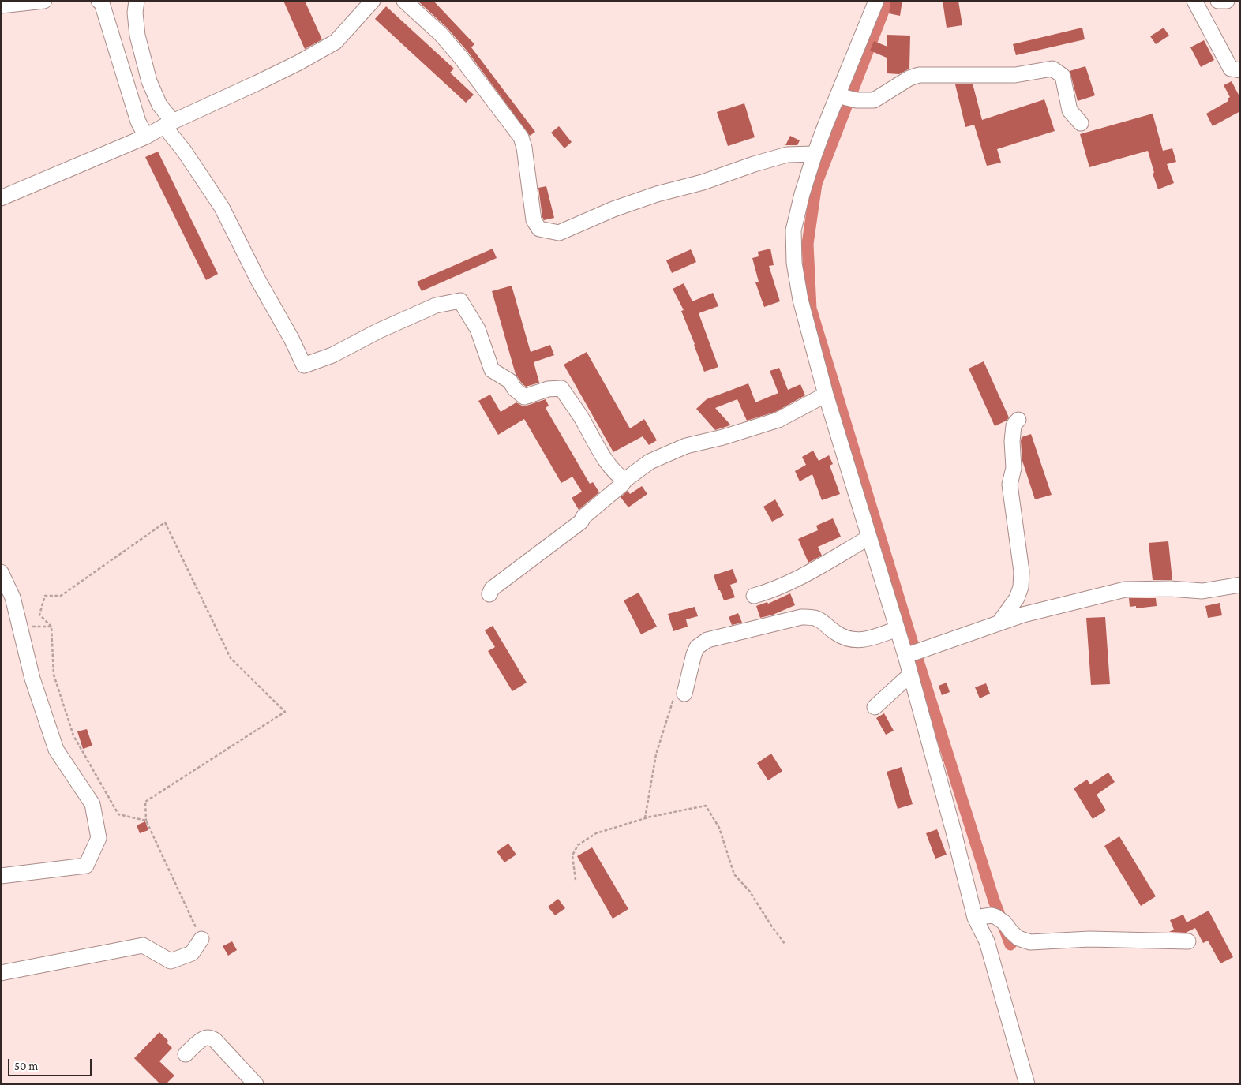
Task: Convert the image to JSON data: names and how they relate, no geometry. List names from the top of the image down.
{
  "scale_bar": "50 m"
}
